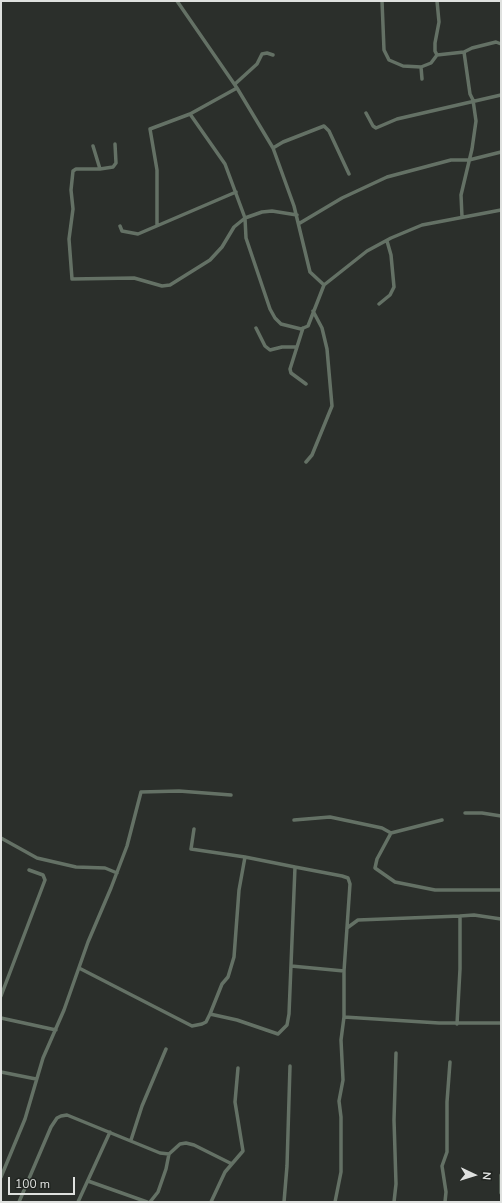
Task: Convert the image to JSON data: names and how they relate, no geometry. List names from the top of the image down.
{
  "scale_bar": "100 m",
  "north": "right"
}
